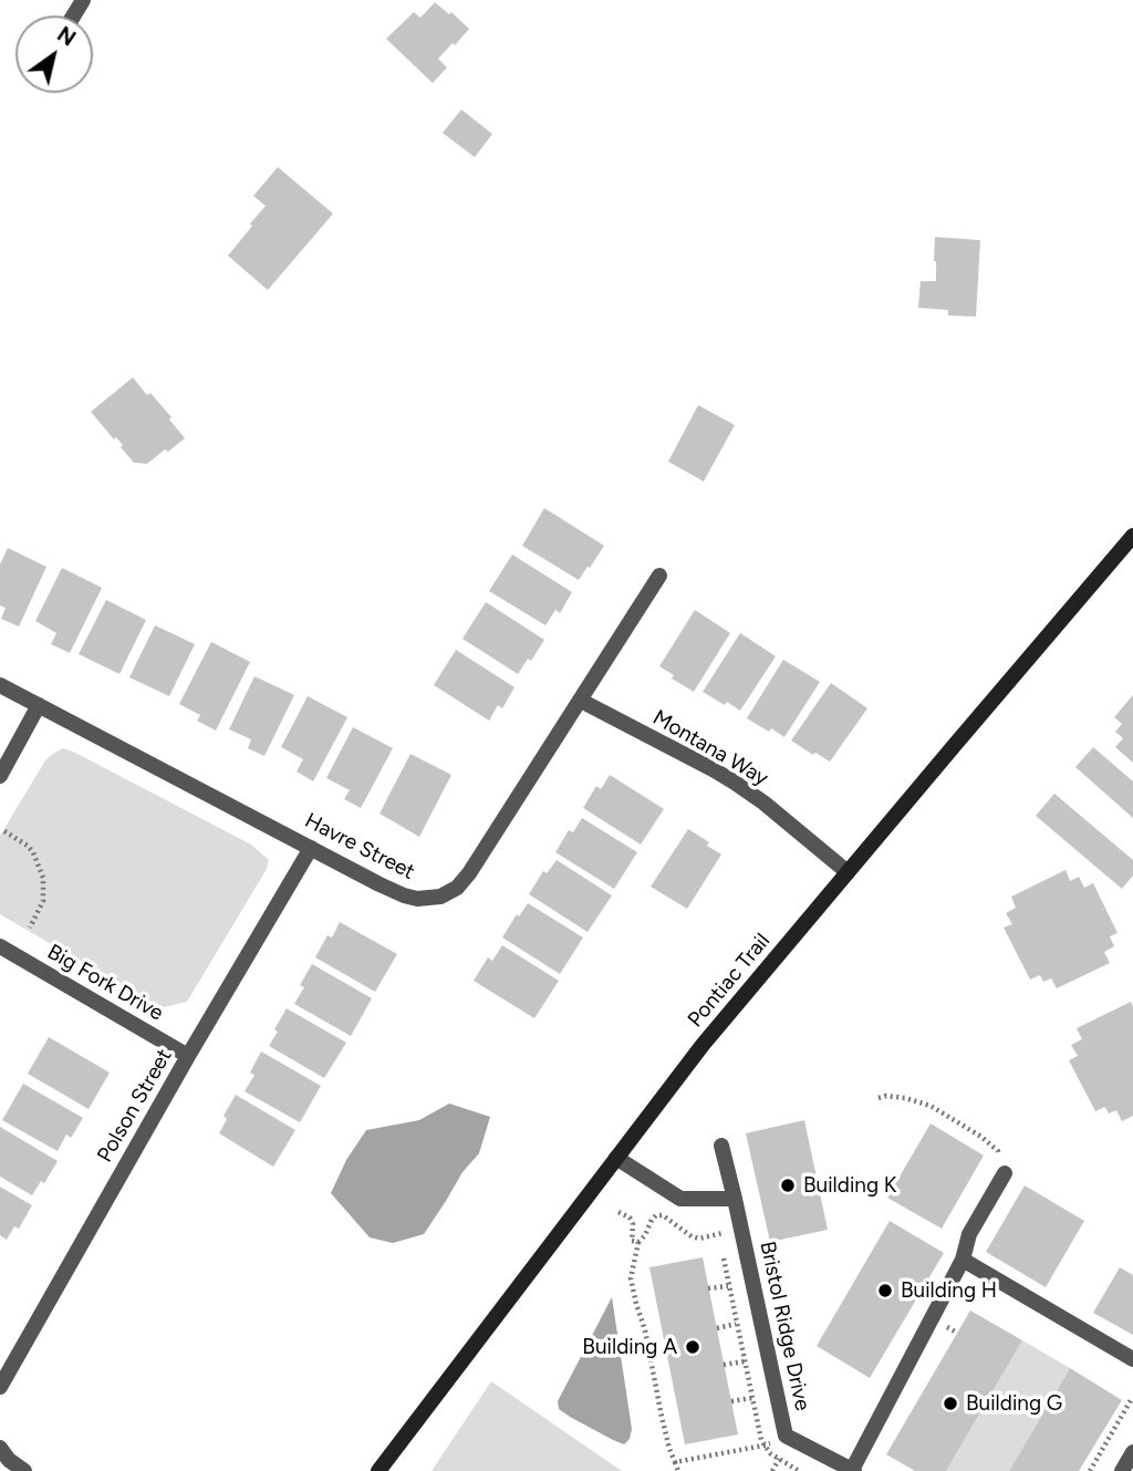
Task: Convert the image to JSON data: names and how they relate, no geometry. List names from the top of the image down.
{
  "streets": {
    "main road": ["Pontiac Trail"],
    "street": [
      "Montana Way",
      "Havre Street",
      "Big Fork Drive",
      "Polson Street",
      "Bristol Ridge Drive"
    ]
  },
  "crossings": [
    ["Montana Way", "Havre Street"],
    ["Montana Way", "Pontiac Trail"],
    ["Havre Street", "Polson Street"],
    ["Big Fork Drive", "Polson Street"]
  ],
  "places": [
    "Building K",
    "Building H",
    "Building A",
    "Building G"
  ],
  "north": "top right"
}
